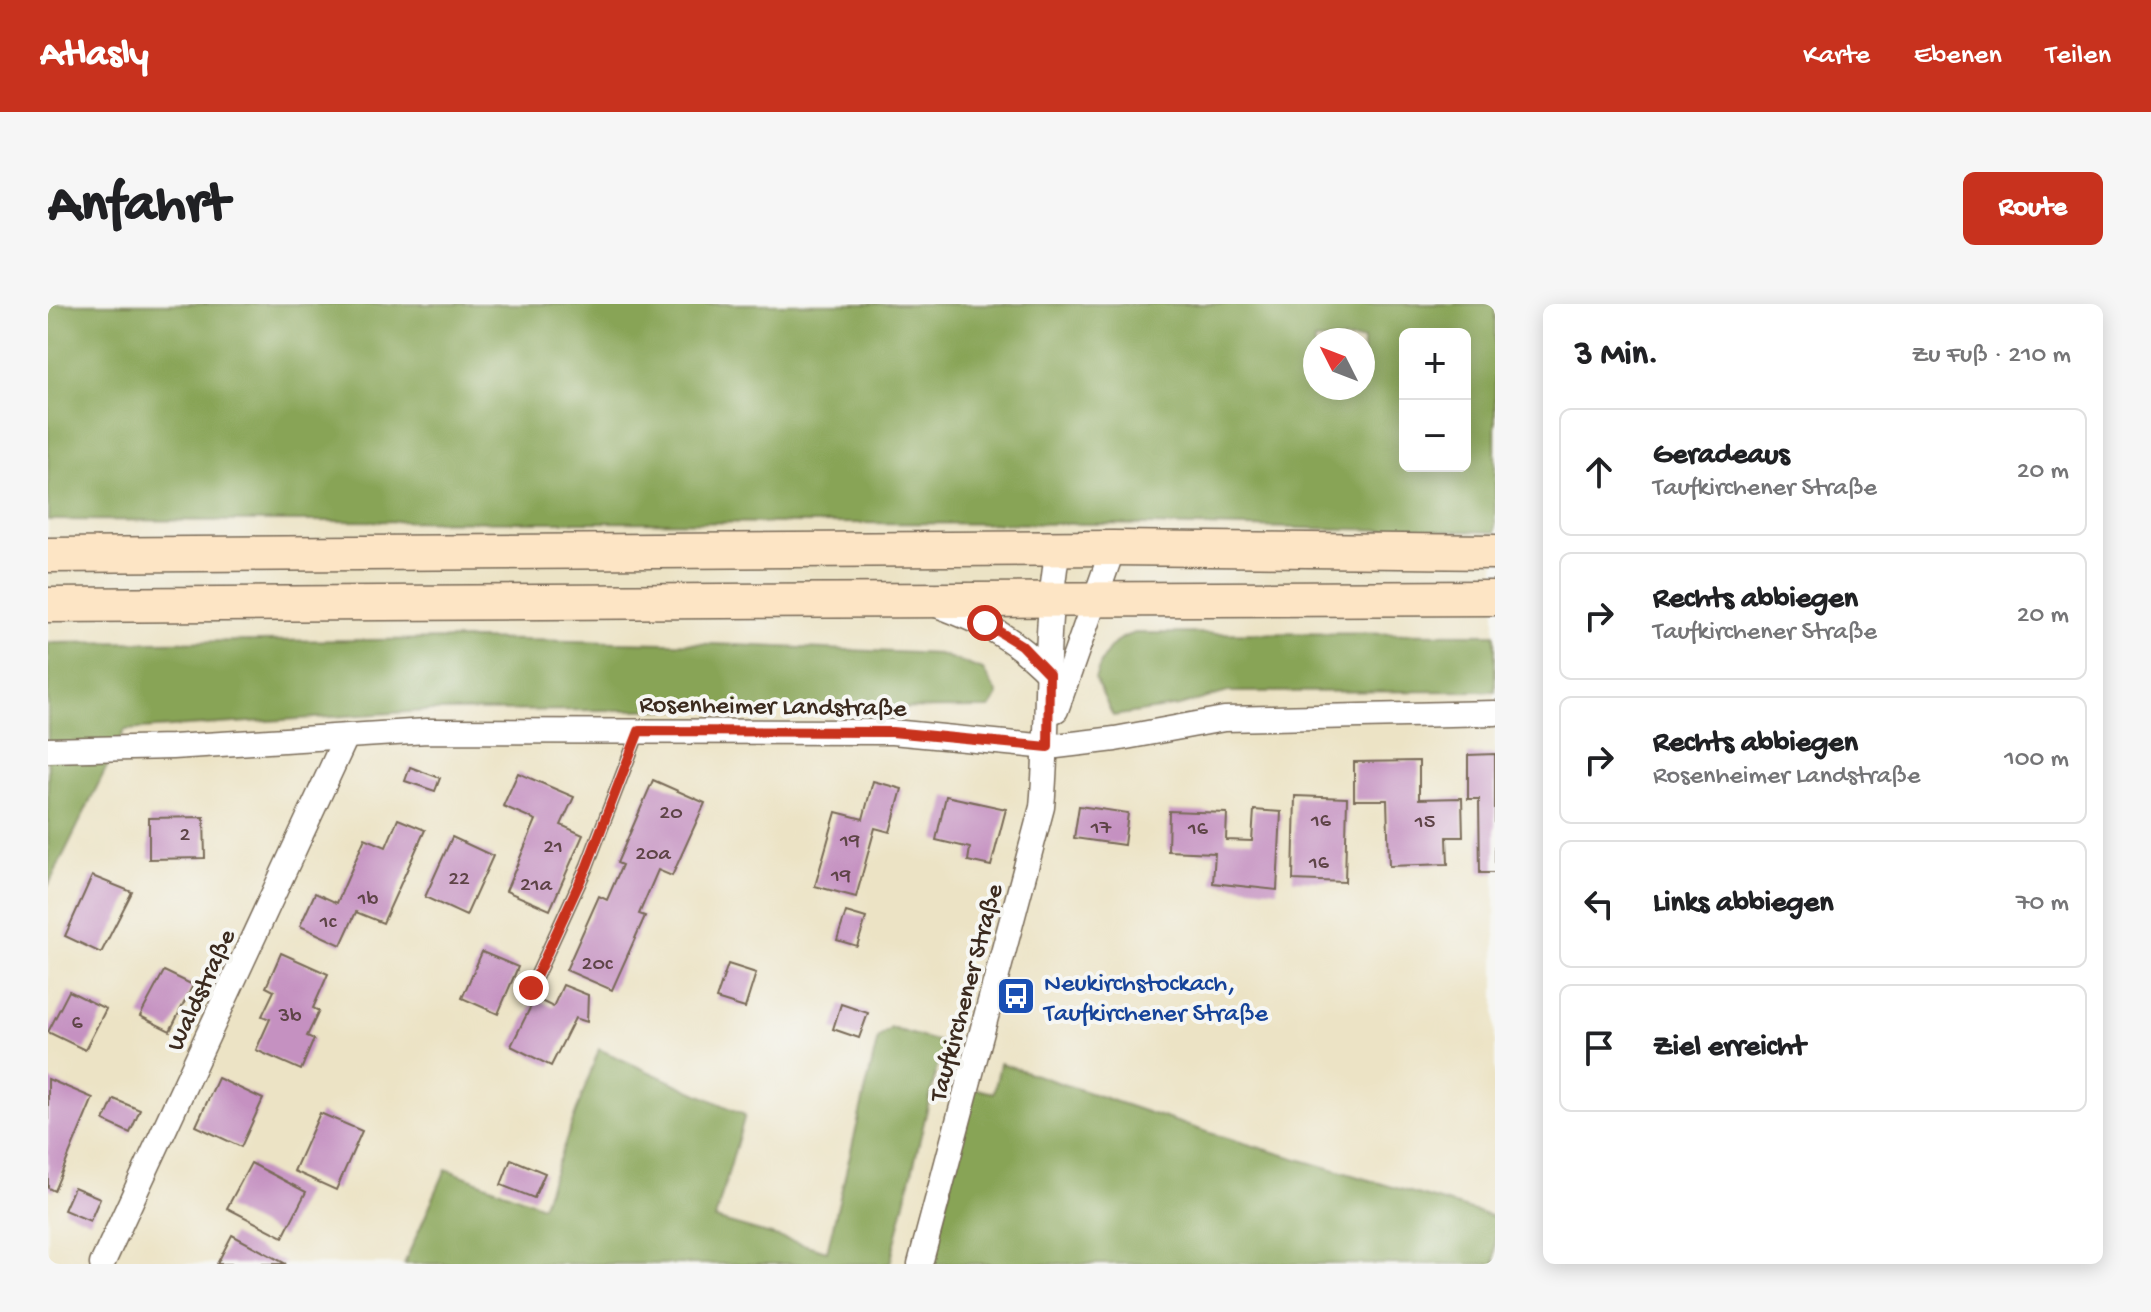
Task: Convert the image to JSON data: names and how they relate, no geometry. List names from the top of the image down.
{
  "streets": {
    "street": ["Rosenheimer Landstraße", "Waldstraße", "Taufkirchener Straße"]
  },
  "crossings": [
    ["Rosenheimer Landstraße", "Waldstraße"],
    ["Rosenheimer Landstraße", "Taufkirchener Straße"]
  ],
  "places": {
    "bus stop": ["Neukirchstockach, Taufkirchener Straße"]
  },
  "house_numbers": [
    "20",
    "16",
    "15",
    "17",
    "16",
    "2",
    "19",
    "21",
    "20a",
    "16",
    "19",
    "22",
    "21a",
    "1b",
    "1c",
    "20c",
    "3b",
    "6"
  ],
  "north": "top left",
  "page": {
    "header": "Atlasly",
    "nav": ["Karte", "Ebenen", "Teilen"],
    "buttons": "Route",
    "title": "Anfahrt",
    "heading": ["3 Min.", "Zu Fuß · 210 m"],
    "map_buttons": ["+", "−"],
    "list": [
      ["Geradeaus", "Taufkirchener Straße", "20 m"],
      ["Rechts abbiegen", "Taufkirchener Straße", "20 m"],
      ["Rechts abbiegen", "Rosenheimer Landstraße", "100 m"],
      ["Links abbiegen", "70 m"],
      "Ziel erreicht"
    ]
  }
}
